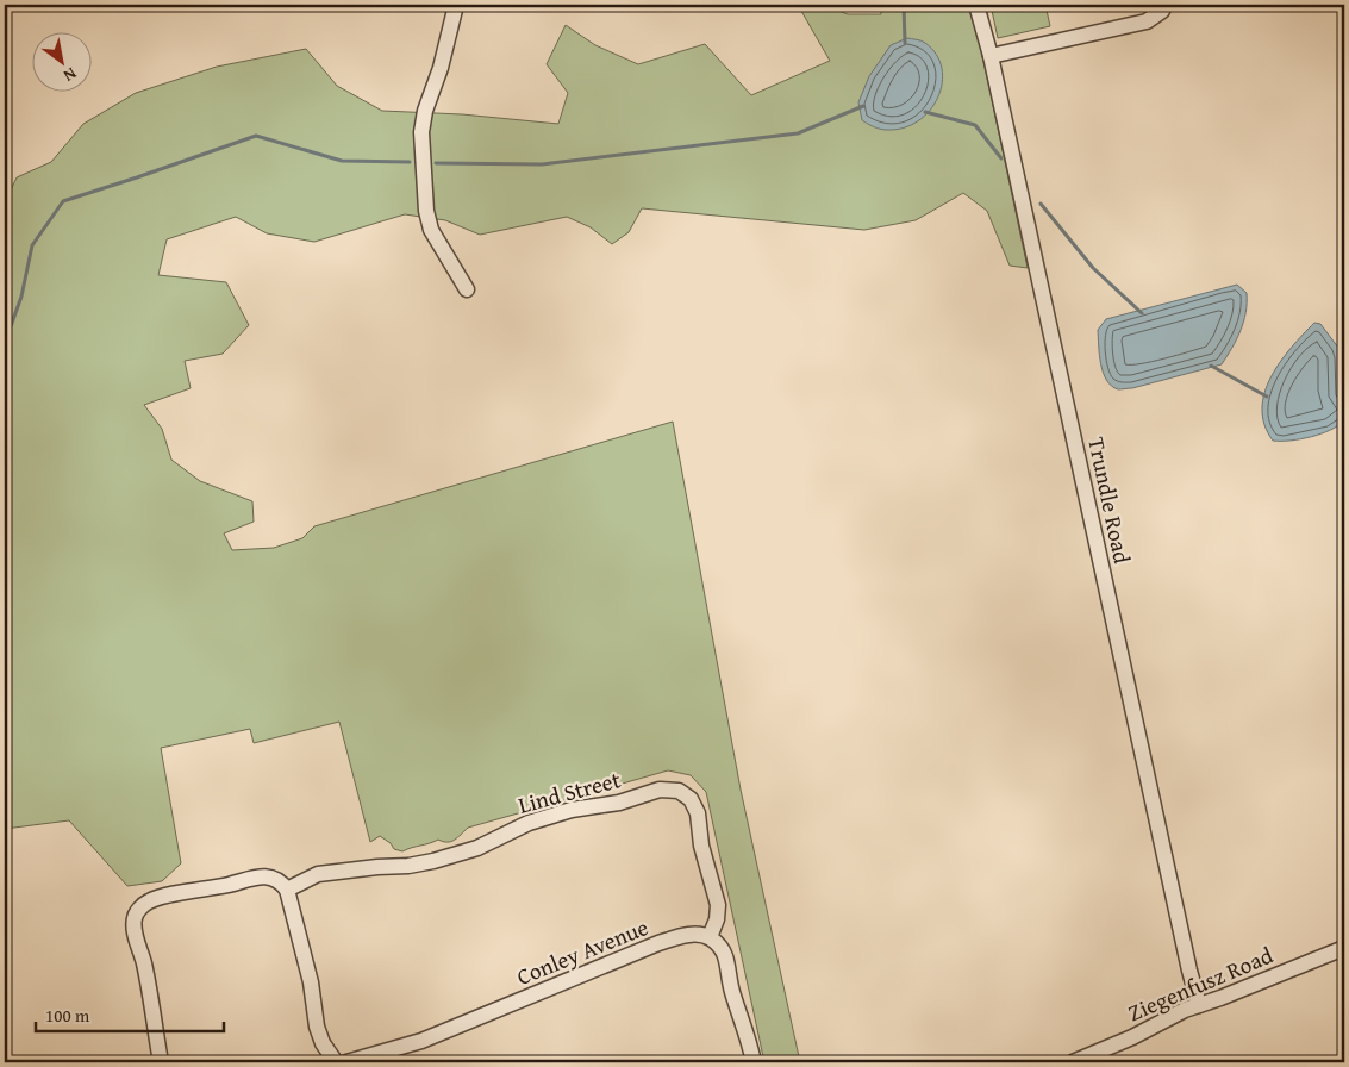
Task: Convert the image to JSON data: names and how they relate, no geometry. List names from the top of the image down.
{
  "streets": {
    "street": [
      "Trundle Road",
      "Lind Street",
      "Conley Avenue",
      "Ziegenfusz Road"
    ]
  },
  "crossings": [
    ["Trundle Road", "Ziegenfusz Road"],
    ["Lind Street", "Conley Avenue"]
  ],
  "scale_bar": "100 m",
  "north": "bottom right"
}
